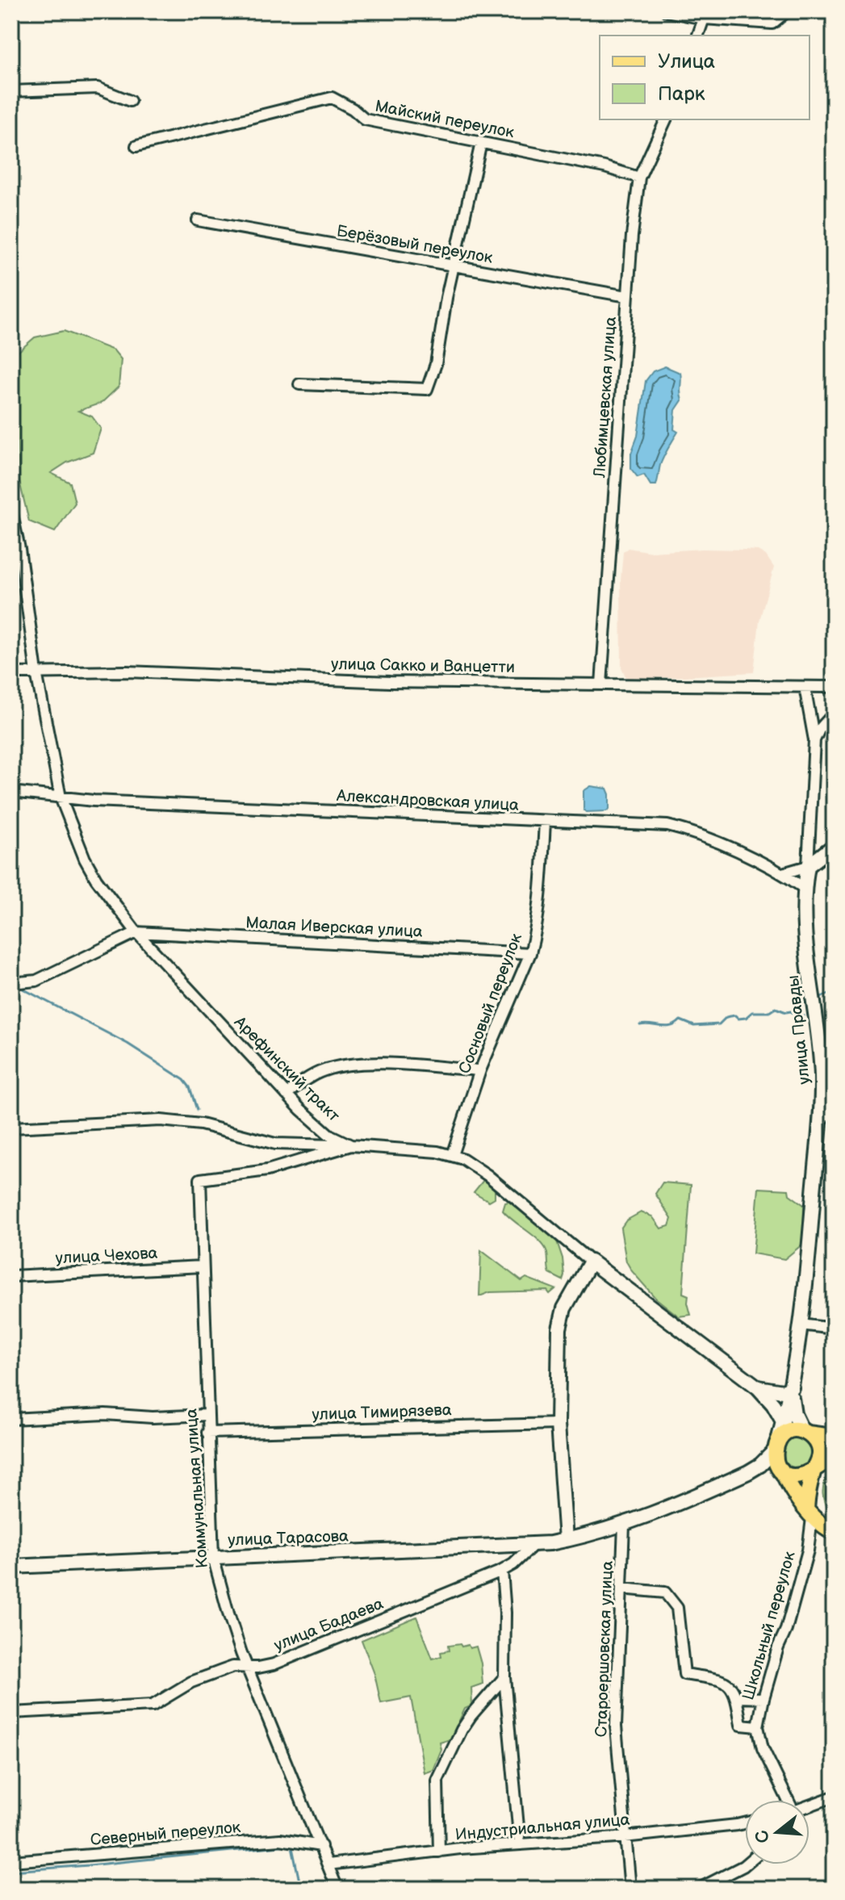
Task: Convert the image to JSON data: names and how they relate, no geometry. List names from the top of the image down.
{
  "streets": {
    "street": [
      "Майский переулок",
      "Берёзовый переулок",
      "Любимцевская улица",
      "улица Сакко и Ванцетти",
      "Александровская улица",
      "Малая Иверская улица",
      "Сосновый переулок",
      "улица Правды",
      "Арефинский тракт",
      "улица Чехова",
      "улица Тимирязева",
      "Коммунальная улица",
      "улица Тарасова",
      "улица Бадаева",
      "Школьный переулок",
      "Староершовская улица",
      "Индустриальная улица",
      "Северный переулок"
    ]
  },
  "crossings": [
    ["Майский переулок", "Любимцевская улица"],
    ["Берёзовый переулок", "Любимцевская улица"],
    ["Любимцевская улица", "улица Сакко и Ванцетти"],
    ["улица Сакко и Ванцетти", "улица Правды"],
    ["улица Сакко и Ванцетти", "Арефинский тракт"],
    ["Александровская улица", "Сосновый переулок"],
    ["Александровская улица", "улица Правды"],
    ["Александровская улица", "Арефинский тракт"],
    ["Малая Иверская улица", "Сосновый переулок"],
    ["Малая Иверская улица", "Арефинский тракт"],
    ["Сосновый переулок", "Арефинский тракт"],
    ["улица Правды", "Арефинский тракт"],
    ["Арефинский тракт", "Коммунальная улица"],
    ["улица Чехова", "Коммунальная улица"],
    ["улица Тимирязева", "Коммунальная улица"],
    ["Коммунальная улица", "улица Тарасова"],
    ["Коммунальная улица", "улица Бадаева"],
    ["Коммунальная улица", "Индустриальная улица"],
    ["Коммунальная улица", "Северный переулок"],
    ["улица Тарасова", "улица Бадаева"],
    ["Староершовская улица", "Индустриальная улица"]
  ],
  "legend": ["Улица", "Парк"],
  "north": "left"
}
